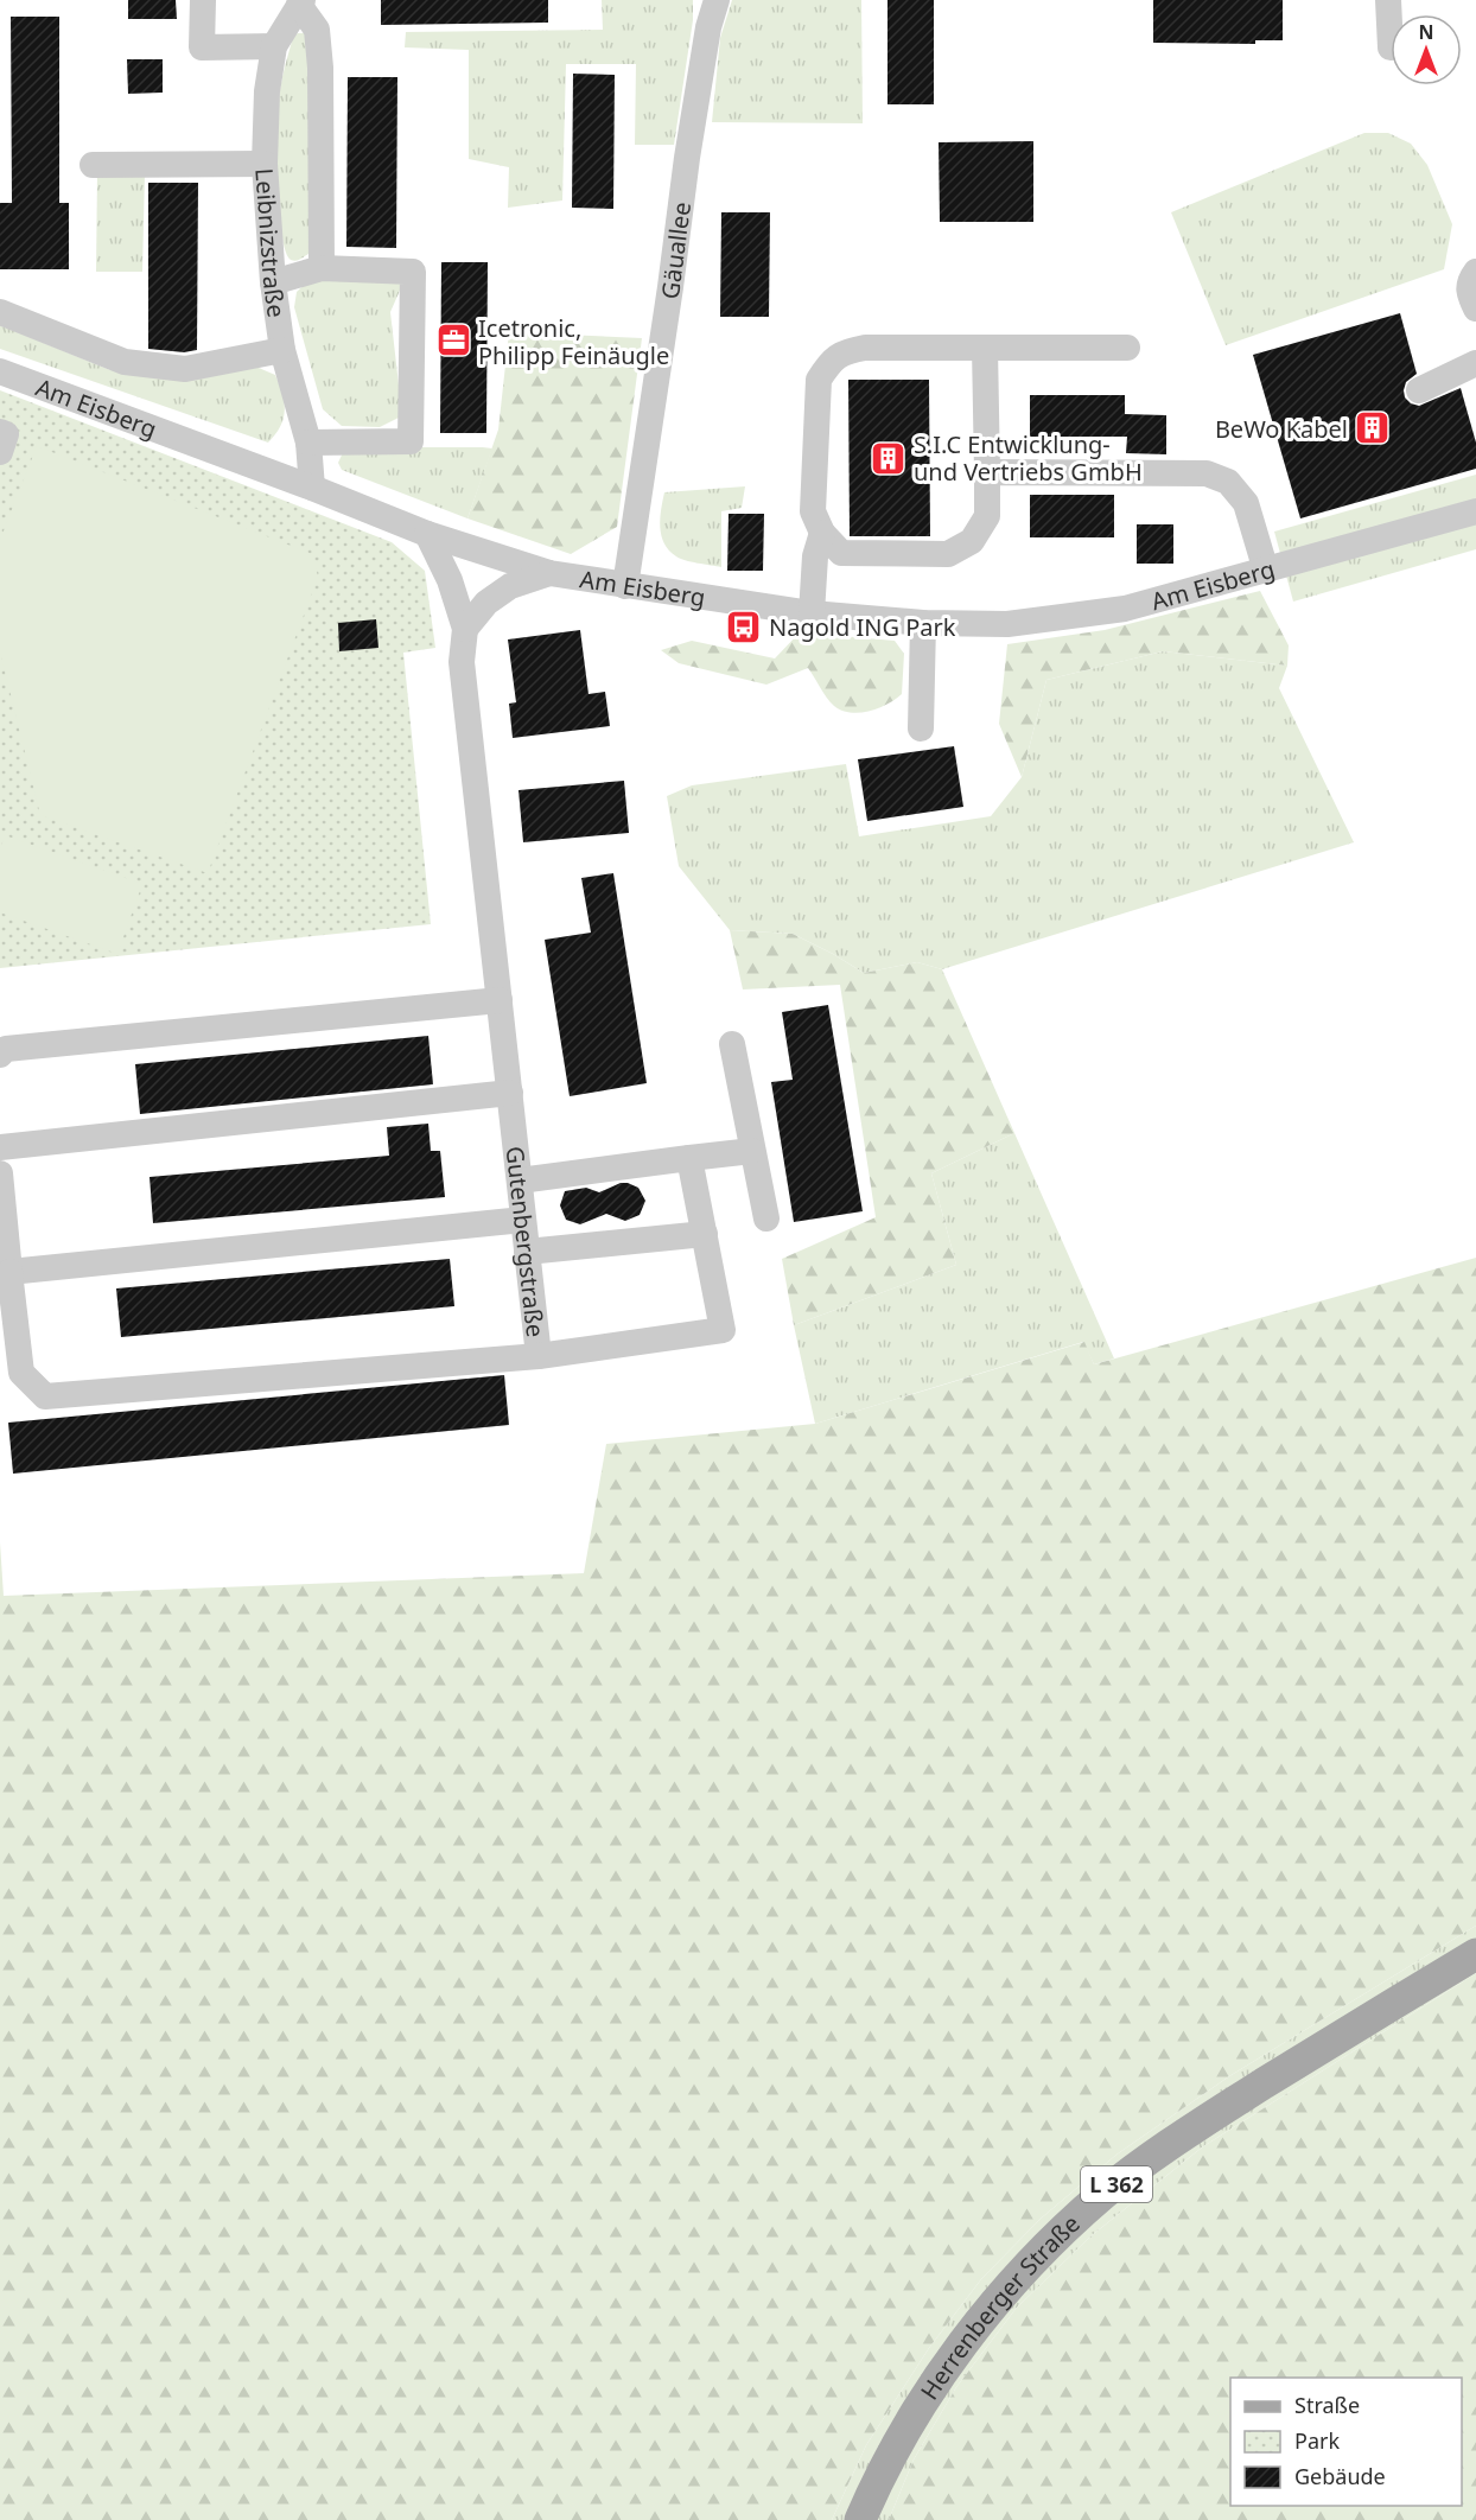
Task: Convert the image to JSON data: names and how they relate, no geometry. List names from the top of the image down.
{
  "streets": {
    "main road": ["L 362", "Herrenberger Straße"],
    "street": [
      "Leibnizstraße",
      "Gäuallee",
      "Am Eisberg",
      "Gutenbergstraße"
    ]
  },
  "crossings": [
    ["Leibnizstraße", "Am Eisberg"],
    ["Gäuallee", "Am Eisberg"],
    ["Am Eisberg", "Gutenbergstraße"]
  ],
  "places": {
    "office": ["Icetronic, Philipp Feinäugle"],
    "building": ["BeWo Kabel", "S.I.C Entwicklung- und Vertriebs GmbH"],
    "bus stop": ["Nagold ING Park"]
  },
  "legend": ["Straße", "Park", "Gebäude"],
  "north": "top"
}
